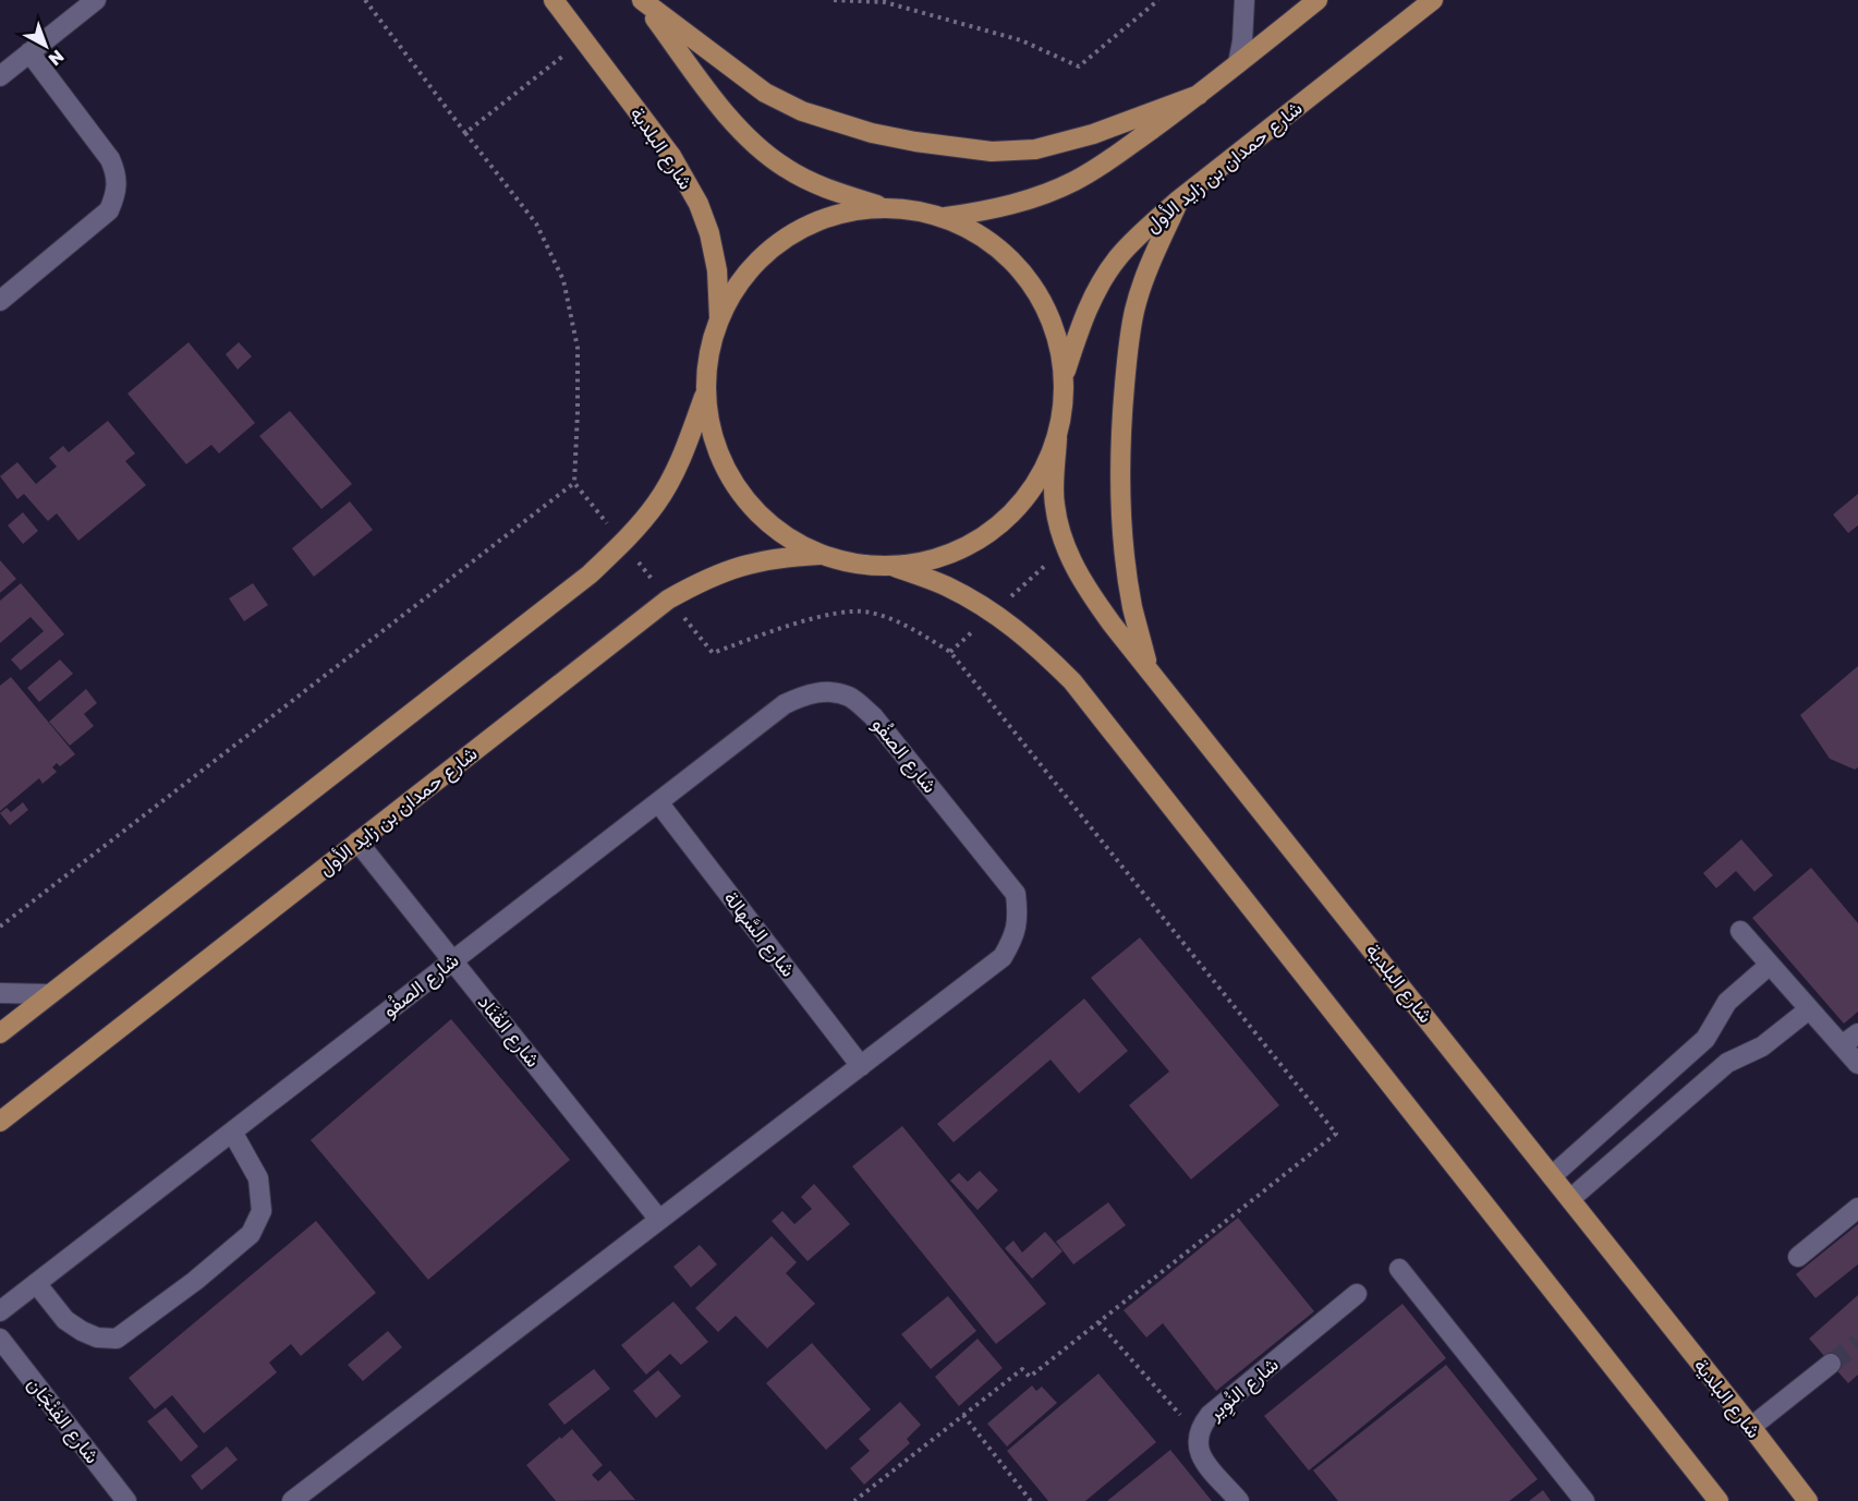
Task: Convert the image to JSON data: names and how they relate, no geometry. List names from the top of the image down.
{
  "streets": {
    "main road": ["شارع البلدية", "شارع حمدان بن زايد الأول"],
    "street": [
      "شارع الصفُو",
      "شارع السَّهالة",
      "شارع القْنَاد",
      "شارع النُوِير",
      "شارع الفِنْجَان"
    ]
  },
  "crossings": [
    ["شارع حمدان بن زايد الأول", "شارع القْنَاد"],
    ["شارع الصفُو", "شارع السَّهالة"],
    ["شارع الصفُو", "شارع القْنَاد"]
  ],
  "north": "bottom right"
}
